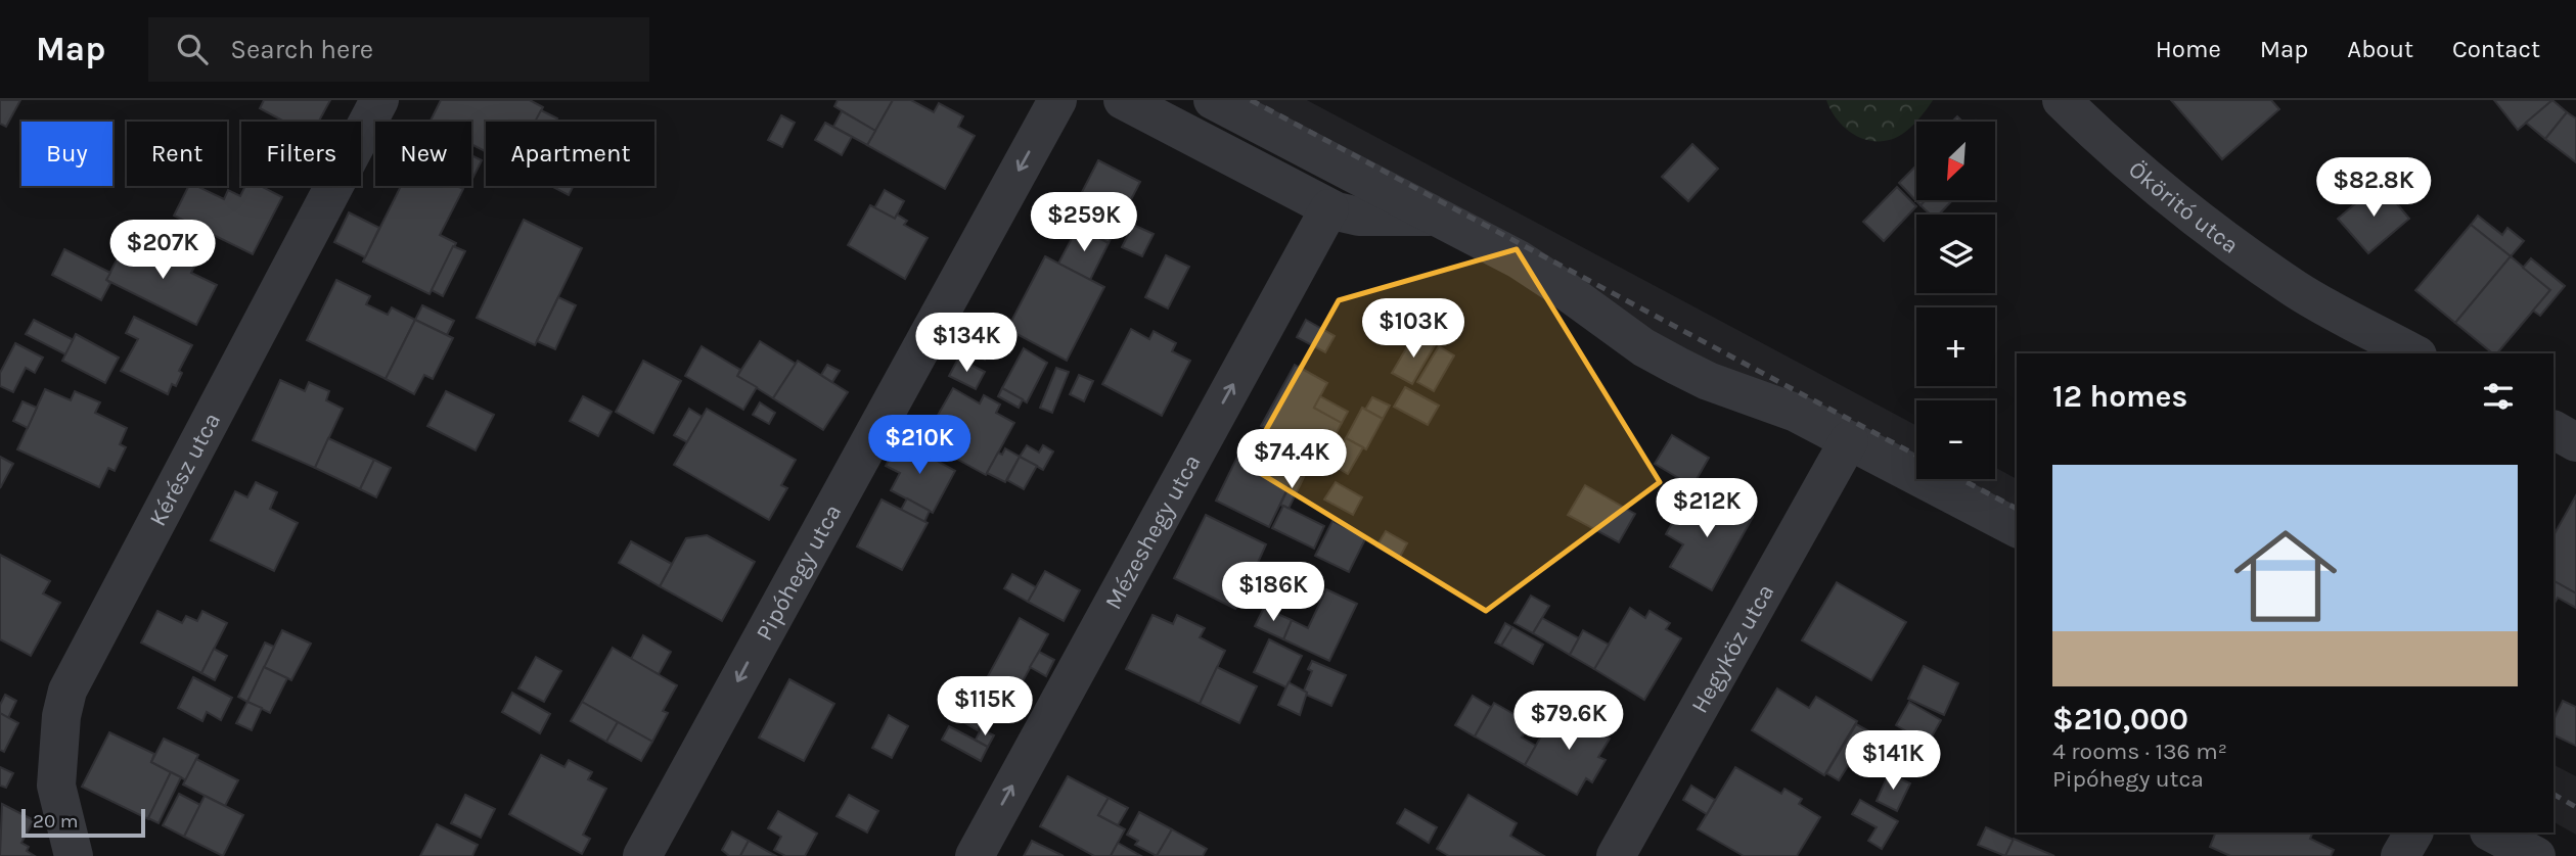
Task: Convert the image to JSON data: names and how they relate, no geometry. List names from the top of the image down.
{
  "streets": {
    "street": [
      "Ököritó utca",
      "Kérész utca",
      "Mézeshegy utca",
      "Pipóhegy utca",
      "Hegyköz utca"
    ]
  },
  "one_way": ["Mézeshegy utca", "Pipóhegy utca"],
  "scale_bar": "20 m",
  "north": "bottom left",
  "page": {
    "header": "Map",
    "search": "Search here",
    "nav": [
      "Home",
      "Map",
      "About",
      "Contact"
    ],
    "map_buttons": ["+", "−"],
    "chip": [
      "Buy",
      "Rent",
      "Filters",
      "New",
      "Apartment"
    ],
    "price": [
      "$82.8K",
      "$259K",
      "$207K",
      "$103K",
      "$134K",
      "$210K",
      "$74.4K",
      "$212K",
      "$186K",
      "$115K",
      "$79.6K",
      "$141K"
    ],
    "heading": "12 homes",
    "list": [
      {
        "name": "$210,000",
        "note": "4 rooms · 136 m² · Pipóhegy utca"
      }
    ],
    "scale": "20 m"
  }
}
